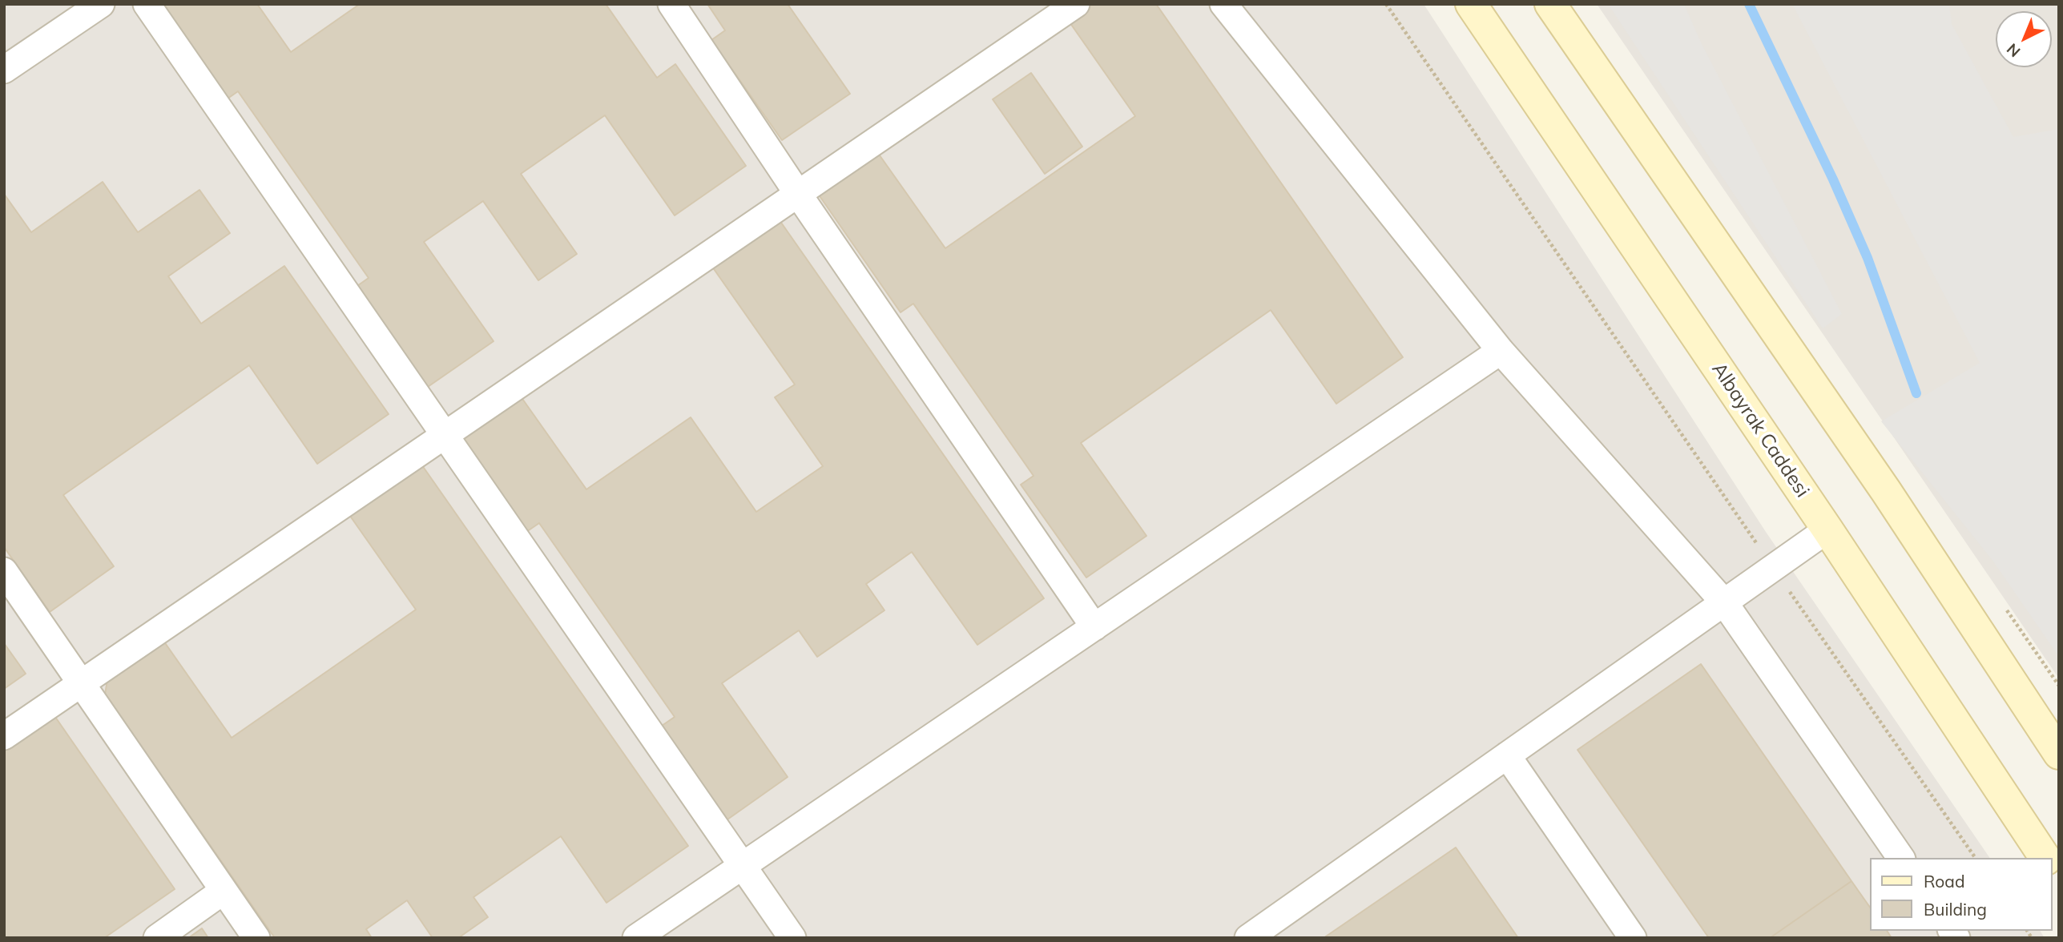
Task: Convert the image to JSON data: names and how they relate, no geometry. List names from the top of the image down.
{
  "streets": {
    "main road": ["Albayrak Caddesi"]
  },
  "legend": ["Road", "Building"],
  "north": "bottom left"
}
